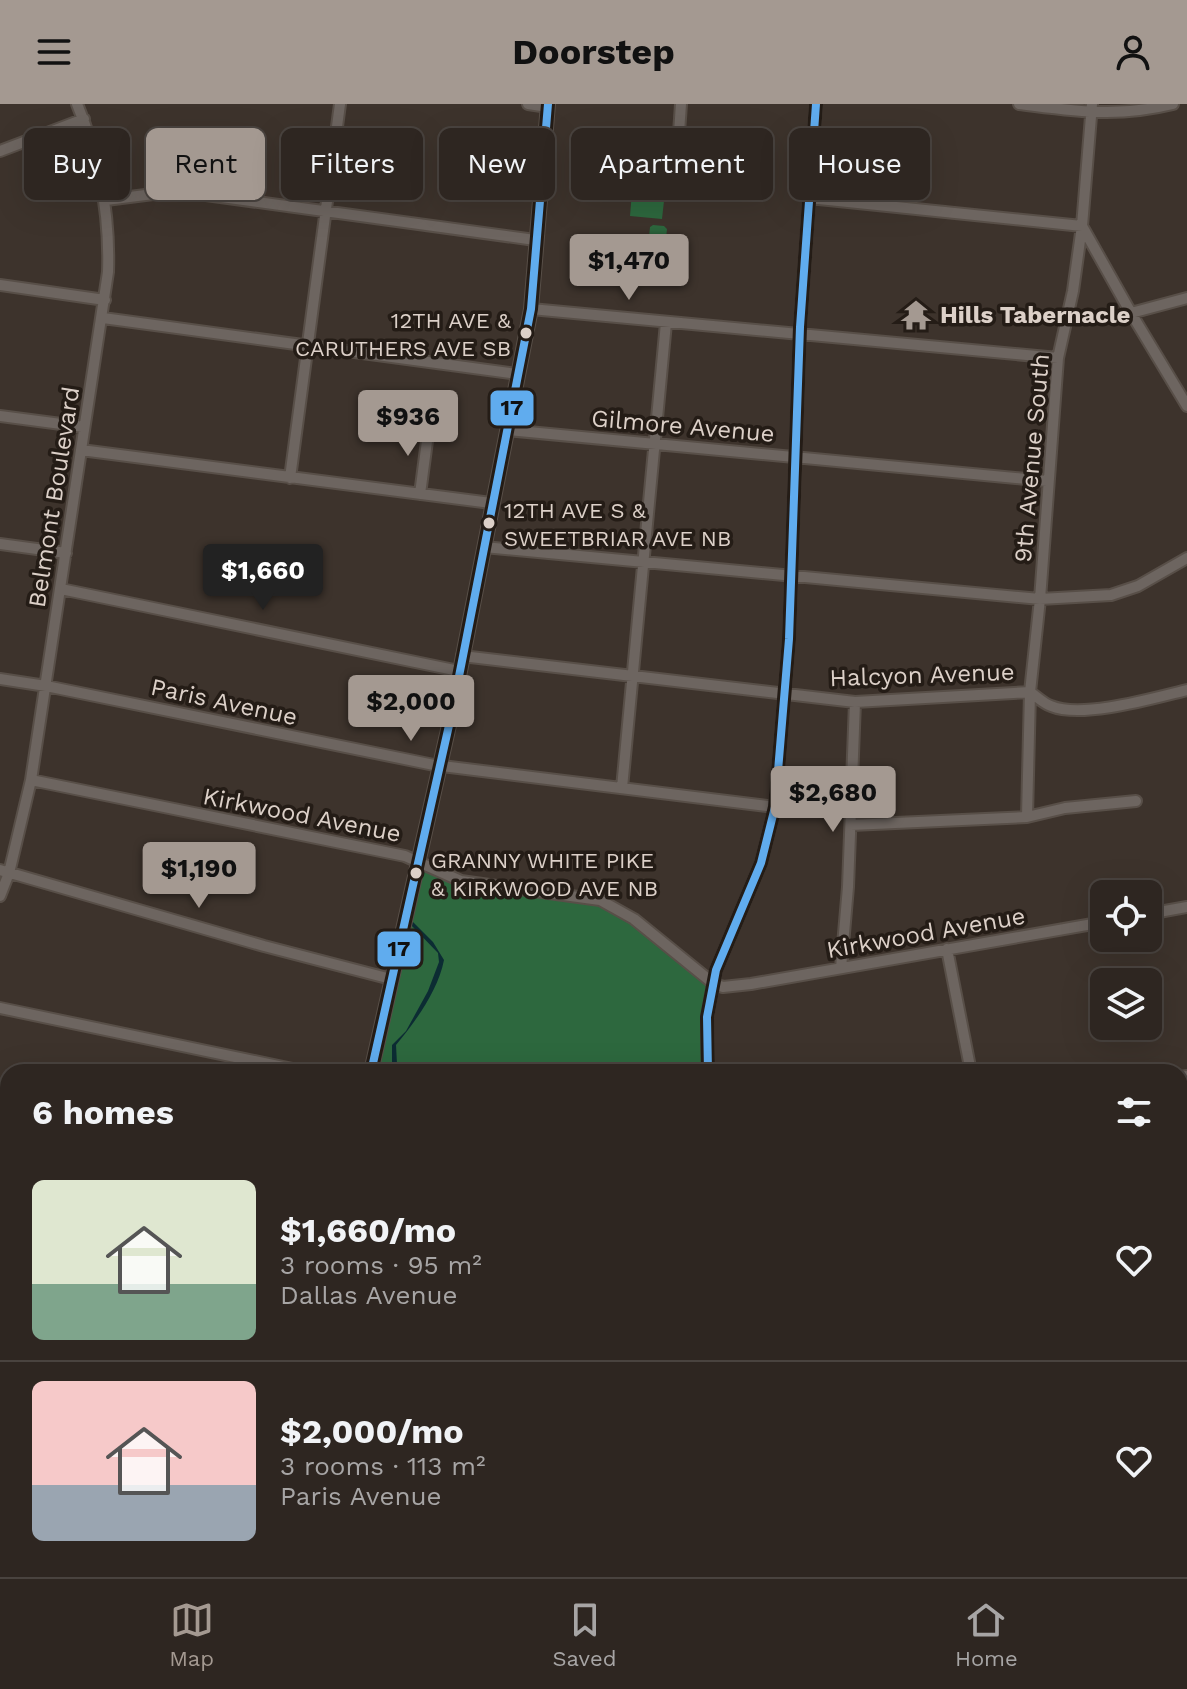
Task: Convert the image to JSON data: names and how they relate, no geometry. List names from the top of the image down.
{
  "streets": {
    "street": [
      "Gilmore Avenue",
      "9th Avenue South",
      "Belmont Boulevard",
      "Halcyon Avenue",
      "Paris Avenue",
      "Kirkwood Avenue"
    ]
  },
  "crossings": [
    ["Gilmore Avenue", "9th Avenue South"],
    ["9th Avenue South", "Halcyon Avenue"],
    ["Belmont Boulevard", "Paris Avenue"],
    ["Belmont Boulevard", "Kirkwood Avenue"]
  ],
  "places": {
    "temple": ["Hills Tabernacle"],
    "other": ["12TH AVE & CARUTHERS AVE SB", "12TH AVE S & SWEETBRIAR AVE NB", "GRANNY WHITE PIKE & KIRKWOOD AVE NB"]
  },
  "lines": ["transit line 17"],
  "page": {
    "header": "Doorstep",
    "chip": [
      "Buy",
      "Rent",
      "Filters",
      "New",
      "Apartment",
      "House"
    ],
    "price": [
      "$1,470",
      "$936",
      "$1,660",
      "$2,000",
      "$2,680",
      "$1,190"
    ],
    "heading": "6 homes",
    "list": [
      {
        "name": "$1,660/mo",
        "note": "3 rooms · 95 m² · Dallas Avenue"
      },
      {
        "name": "$2,000/mo",
        "note": "3 rooms · 113 m² · Paris Avenue"
      }
    ],
    "tabs": ["Map", "Saved", "Home"]
  }
}
